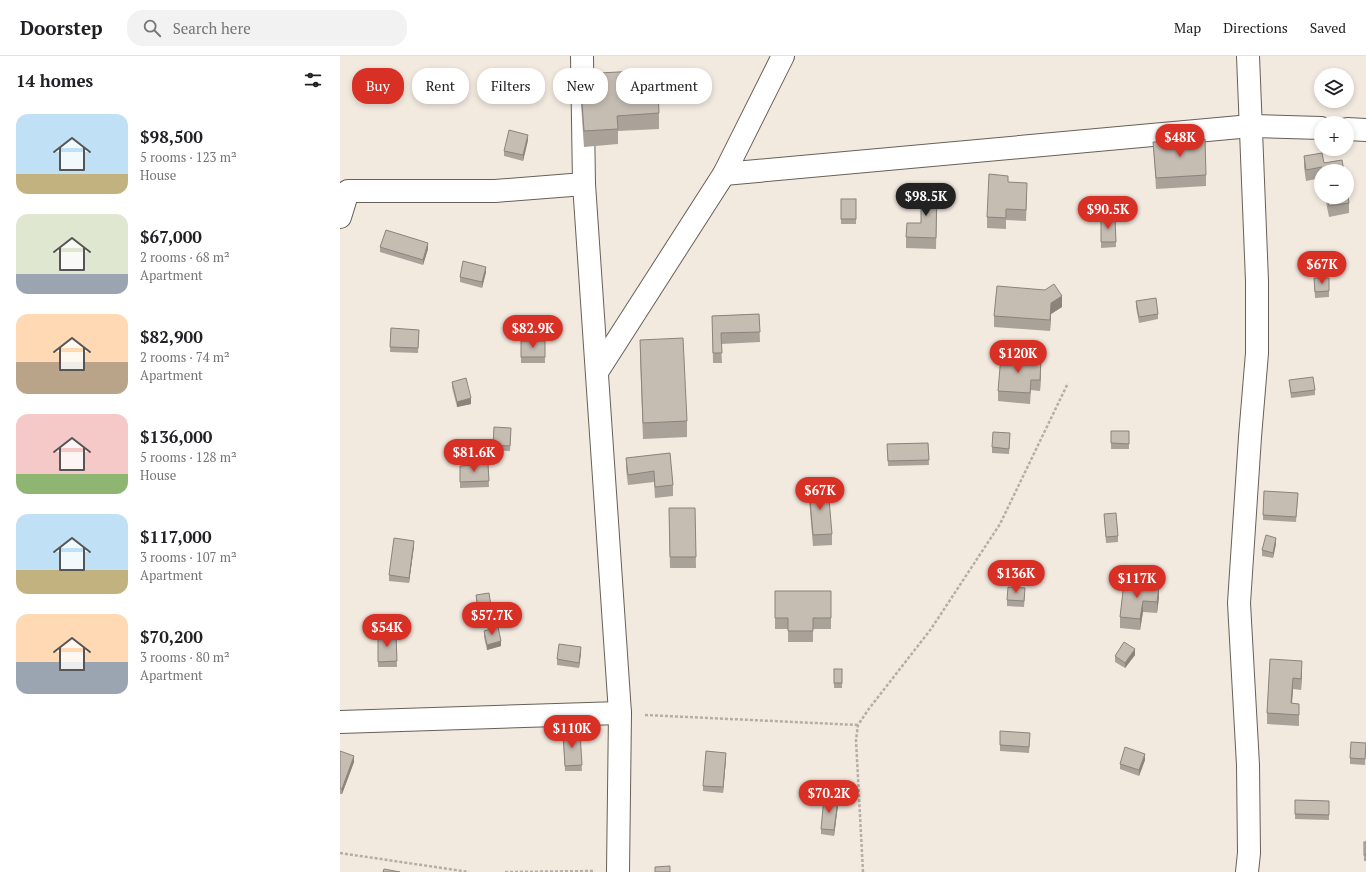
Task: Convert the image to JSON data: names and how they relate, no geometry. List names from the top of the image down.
{
  "page": {
    "header": "Doorstep",
    "search": "Search here",
    "nav": ["Map", "Directions", "Saved"],
    "heading": "14 homes",
    "map_buttons": ["+", "−"],
    "chip": [
      "Buy",
      "Rent",
      "Filters",
      "New",
      "Apartment"
    ],
    "list": [
      {
        "name": "$98,500",
        "note": "5 rooms · 123 m² · House"
      },
      {
        "name": "$67,000",
        "note": "2 rooms · 68 m² · Apartment"
      },
      {
        "name": "$82,900",
        "note": "2 rooms · 74 m² · Apartment"
      },
      {
        "name": "$136,000",
        "note": "5 rooms · 128 m² · House"
      },
      {
        "name": "$117,000",
        "note": "3 rooms · 107 m² · Apartment"
      },
      {
        "name": "$70,200",
        "note": "3 rooms · 80 m² · Apartment"
      }
    ],
    "price": [
      "$48K",
      "$98.5K",
      "$90.5K",
      "$67K",
      "$82.9K",
      "$120K",
      "$81.6K",
      "$67K",
      "$136K",
      "$117K",
      "$57.7K",
      "$54K",
      "$110K",
      "$70.2K"
    ]
  }
}
